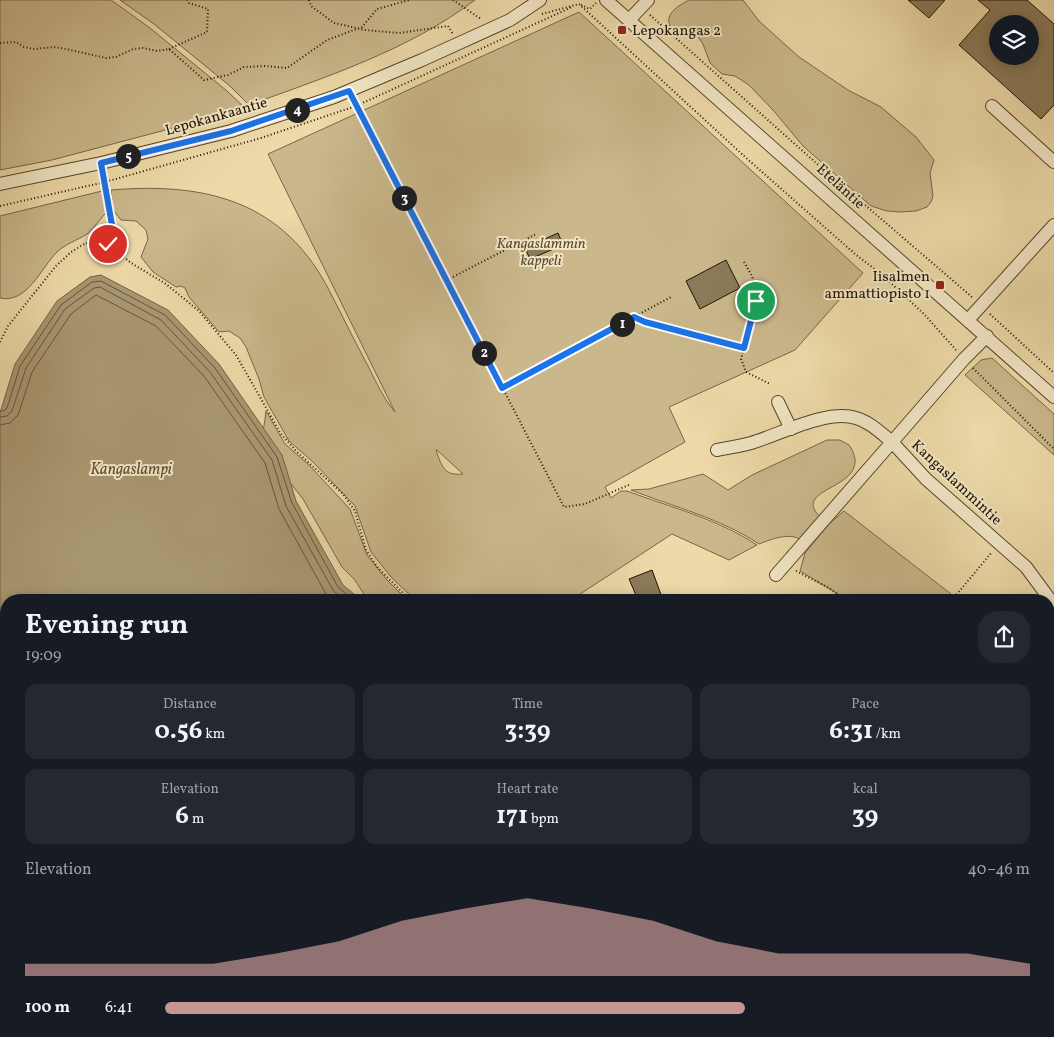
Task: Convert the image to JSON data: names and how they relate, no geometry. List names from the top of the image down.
{
  "streets": {
    "street": ["Lepokankaantie", "Eteläntie", "Kangaslammintie"]
  },
  "crossings": [
    ["Eteläntie", "Kangaslammintie"]
  ],
  "water": ["Kangaslampi"],
  "parks": ["Kangaslammin kappeli"],
  "places": {
    "transit": ["Lepokangas 2", "Iisalmen ammattiopisto 1"]
  },
  "page": {
    "pins": [
      "4",
      "5",
      "3",
      "1",
      "2"
    ],
    "heading": ["Evening run", "19:09"],
    "stats": [
      ["Distance", "0.56 km"],
      ["Time", "3:39"],
      ["Pace", "6:31 /km"],
      ["Elevation", "6 m"],
      ["Heart rate", "171 bpm"],
      ["kcal", "39"]
    ],
    "chart": ["Elevation", "40–46 m"],
    "list": [
      {
        "name": "100 m",
        "note": "6:41"
      }
    ]
  }
}
